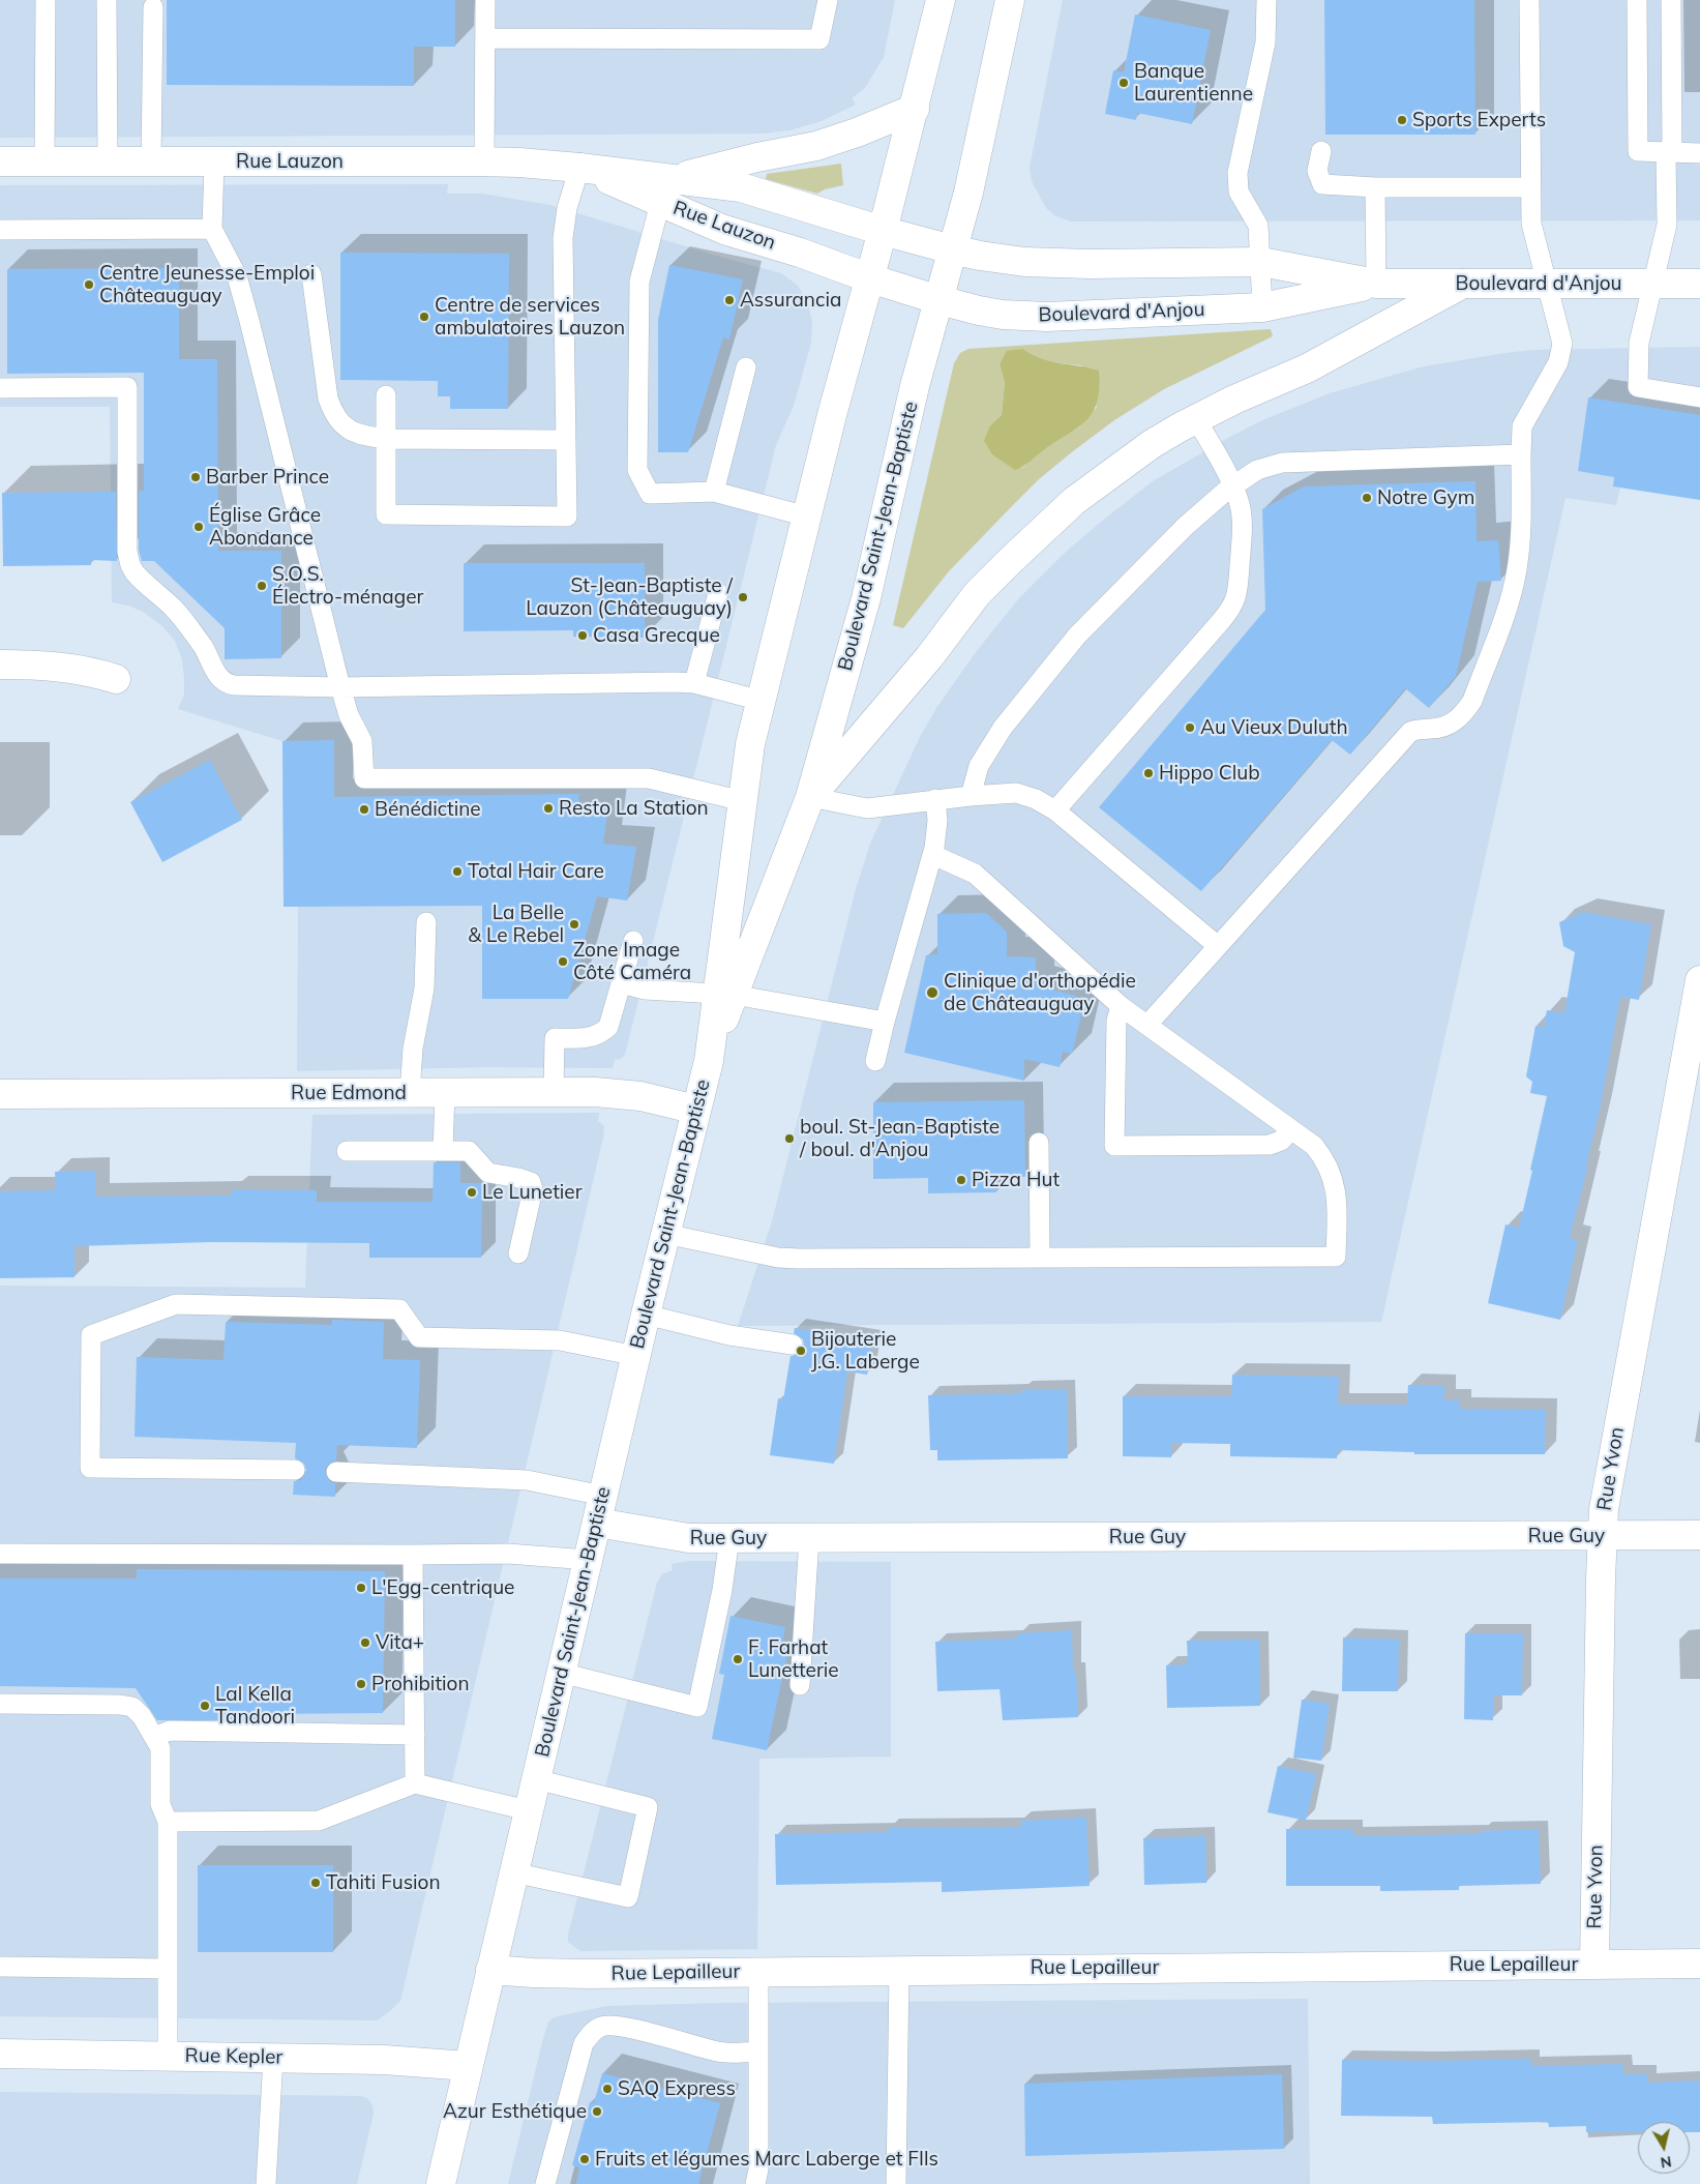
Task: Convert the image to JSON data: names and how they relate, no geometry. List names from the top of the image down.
{
  "streets": {
    "main road": [
      "Rue Lauzon",
      "Boulevard d'Anjou",
      "Boulevard Saint-Jean-Baptiste",
      "Rue Edmond",
      "Rue Yvon",
      "Rue Guy",
      "Rue Lepailleur",
      "Rue Kepler"
    ]
  },
  "crossings": [
    ["Rue Lauzon", "Boulevard d'Anjou"],
    ["Rue Lauzon", "Boulevard Saint-Jean-Baptiste"],
    ["Boulevard d'Anjou", "Boulevard Saint-Jean-Baptiste"],
    ["Boulevard Saint-Jean-Baptiste", "Rue Edmond"],
    ["Boulevard Saint-Jean-Baptiste", "Rue Guy"],
    ["Boulevard Saint-Jean-Baptiste", "Rue Lepailleur"],
    ["Boulevard Saint-Jean-Baptiste", "Rue Kepler"],
    ["Rue Yvon", "Rue Guy"],
    ["Rue Yvon", "Rue Lepailleur"]
  ],
  "places": [
    "Banque Laurentienne",
    "Sports Experts",
    "Centre Jeunesse-Emploi Châteauguay",
    "Assurancia",
    "Centre de services ambulatoires Lauzon",
    "Barber Prince",
    "Notre Gym",
    "Église Grâce Abondance",
    "S.O.S. Électro-ménager",
    "St-Jean-Baptiste / Lauzon (Châteauguay)",
    "Casa Grecque",
    "Au Vieux Duluth",
    "Hippo Club",
    "Resto La Station",
    "Bénédictine",
    "Total Hair Care",
    "La Belle & Le Rebel",
    "Zone Image Côté Caméra",
    "Clinique d'orthopédie de Châteauguay",
    "boul. St-Jean-Baptiste / boul. d'Anjou",
    "Pizza Hut",
    "Le Lunetier",
    "Bijouterie J.G. Laberge",
    "L'Egg-centrique",
    "Vita+",
    "F. Farhat Lunetterie",
    "Prohibition",
    "Lal Kella Tandoori",
    "Tahiti Fusion",
    "SAQ Express",
    "Azur Esthétique",
    "Fruits et légumes Marc Laberge et FIls"
  ],
  "north": "bottom"
}
